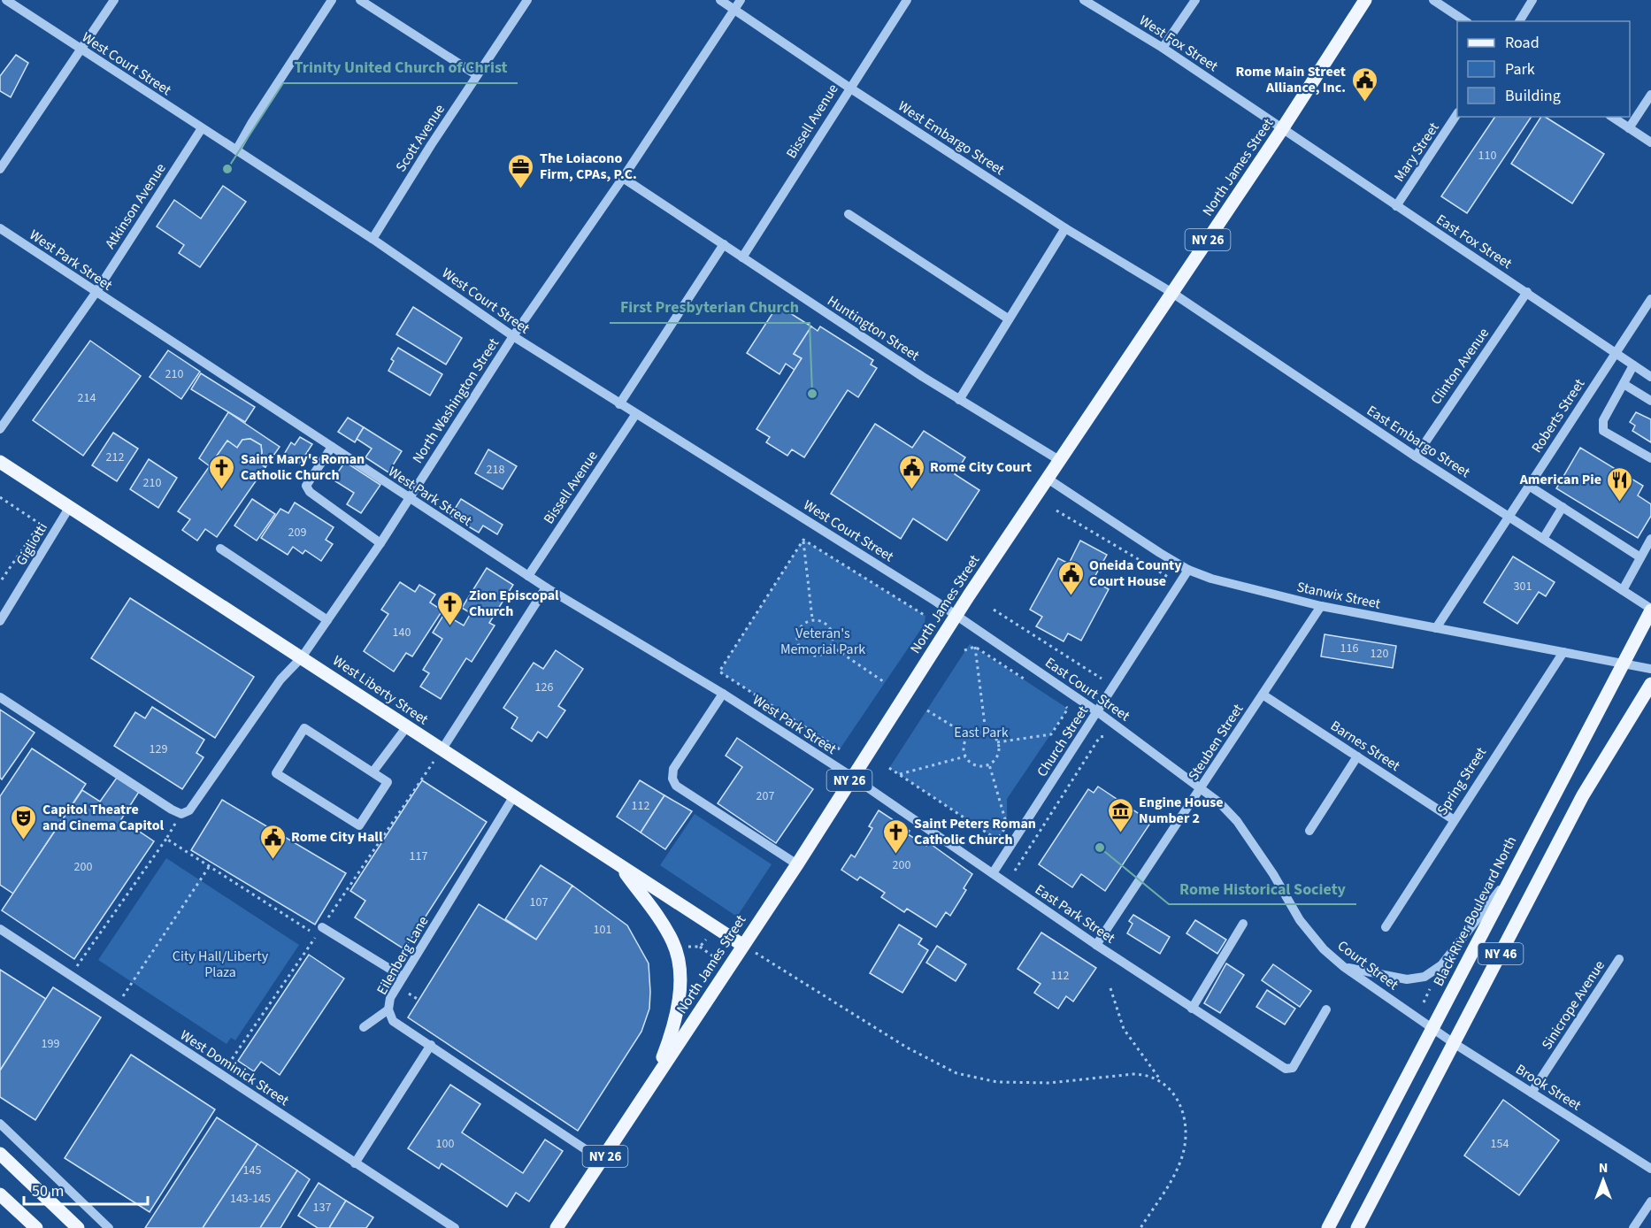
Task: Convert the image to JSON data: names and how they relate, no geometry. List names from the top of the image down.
{
  "streets": {
    "main road": [
      "North James Street",
      "NY 26",
      "West Liberty Street",
      "Black River Boulevard North",
      "NY 46"
    ],
    "street": [
      "West Fox Street",
      "West Court Street",
      "Bissell Avenue",
      "Scott Avenue",
      "West Embargo Street",
      "Mary Street",
      "Atkinson Avenue",
      "East Fox Street",
      "West Park Street",
      "Huntington Street",
      "Clinton Avenue",
      "North Washington Street",
      "Roberts Street",
      "East Embargo Street",
      "Gigliotti",
      "Stanwix Street",
      "East Court Street",
      "Church Street",
      "Steuben Street",
      "Barnes Street",
      "Spring Street",
      "East Park Street",
      "Eilenberg Lane",
      "Court Street",
      "Sinicrope Avenue",
      "West Dominick Street",
      "Brook Street"
    ]
  },
  "crossings": [
    ["West Fox Street", "North James Street"],
    ["West Fox Street", "East Fox Street"],
    ["West Court Street", "Bissell Avenue"],
    ["West Court Street", "Scott Avenue"],
    ["West Court Street", "North James Street"],
    ["West Court Street", "Atkinson Avenue"],
    ["West Court Street", "North Washington Street"],
    ["West Court Street", "East Court Street"],
    ["Bissell Avenue", "West Embargo Street"],
    ["Bissell Avenue", "West Park Street"],
    ["Bissell Avenue", "Huntington Street"],
    ["West Embargo Street", "North James Street"],
    ["West Embargo Street", "North Washington Street"],
    ["West Embargo Street", "East Embargo Street"],
    ["Mary Street", "East Fox Street"],
    ["North James Street", "East Fox Street"],
    ["North James Street", "West Park Street"],
    ["North James Street", "Huntington Street"],
    ["North James Street", "East Embargo Street"],
    ["North James Street", "Stanwix Street"],
    ["North James Street", "East Court Street"],
    ["North James Street", "West Liberty Street"],
    ["North James Street", "East Park Street"],
    ["North James Street", "Eilenberg Lane"],
    ["Atkinson Avenue", "West Park Street"],
    ["East Fox Street", "Clinton Avenue"],
    ["East Fox Street", "Roberts Street"],
    ["West Park Street", "North Washington Street"],
    ["West Park Street", "East Park Street"],
    ["Huntington Street", "North Washington Street"],
    ["Clinton Avenue", "East Embargo Street"],
    ["North Washington Street", "West Liberty Street"],
    ["Roberts Street", "East Embargo Street"],
    ["Roberts Street", "Stanwix Street"],
    ["East Embargo Street", "Black River Boulevard North"],
    ["Gigliotti", "West Liberty Street"],
    ["Stanwix Street", "Church Street"],
    ["Stanwix Street", "Steuben Street"],
    ["Stanwix Street", "Spring Street"],
    ["Stanwix Street", "Black River Boulevard North"],
    ["East Court Street", "Church Street"],
    ["East Court Street", "Steuben Street"],
    ["East Court Street", "Court Street"],
    ["West Liberty Street", "Eilenberg Lane"],
    ["Church Street", "East Park Street"],
    ["Steuben Street", "Barnes Street"],
    ["Steuben Street", "East Park Street"],
    ["Steuben Street", "Court Street"],
    ["Barnes Street", "Spring Street"],
    ["Black River Boulevard North", "Court Street"],
    ["Black River Boulevard North", "Brook Street"],
    ["NY 46", "Brook Street"],
    ["Court Street", "Brook Street"],
    ["Sinicrope Avenue", "Brook Street"]
  ],
  "parks": ["Veteran's Memorial Park", "East Park", "City Hall/Liberty Plaza"],
  "places": {
    "public building": [
      "Rome Main Street Alliance, Inc.",
      "Rome City Court",
      "Oneida County Court House",
      "Rome City Hall"
    ],
    "other": ["Trinity United Church of Christ", "First Presbyterian Church", "Rome Historical Society"],
    "office": ["The Loiacono Firm, CPAs, P.C."],
    "church": ["Saint Mary's Roman Catholic Church", "Zion Episcopal Church", "Saint Peters Roman Catholic Church"],
    "restaurant": ["American Pie"],
    "museum": ["Engine House Number 2"],
    "theatre": ["Capitol Theatre and Cinema Capitol"]
  },
  "house_numbers": [
    "110",
    "210",
    "214",
    "212",
    "218",
    "210",
    "209",
    "301",
    "140",
    "116",
    "120",
    "126",
    "129",
    "207",
    "112",
    "117",
    "200",
    "200",
    "107",
    "101",
    "112",
    "199",
    "100",
    "154",
    "145",
    "143-145",
    "137"
  ],
  "legend": ["Road", "Park", "Building"],
  "scale_bar": "50 m",
  "north": "top"
}
